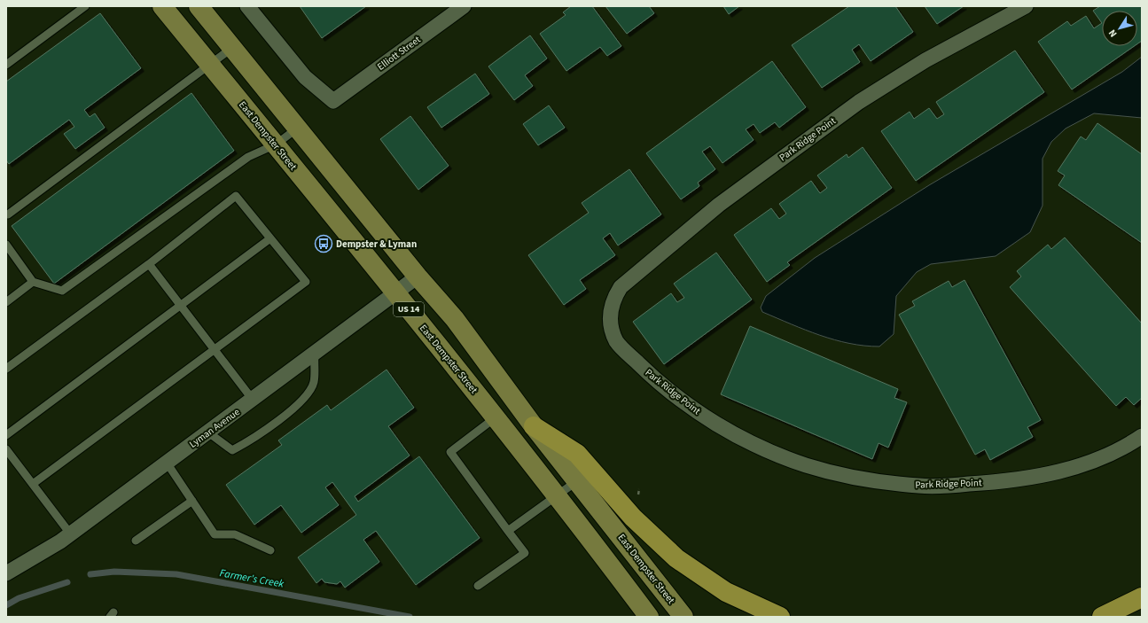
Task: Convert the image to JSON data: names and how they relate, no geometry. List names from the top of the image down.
{
  "streets": {
    "main road": ["East Dempster Street", "US 14"],
    "street": ["Elliott Street", "Park Ridge Point", "Lyman Avenue"]
  },
  "crossings": [
    ["East Dempster Street", "Lyman Avenue"]
  ],
  "water": ["Farmer's Creek"],
  "places": {
    "bus stop": ["Dempster & Lyman"]
  },
  "north": "bottom left"
}
